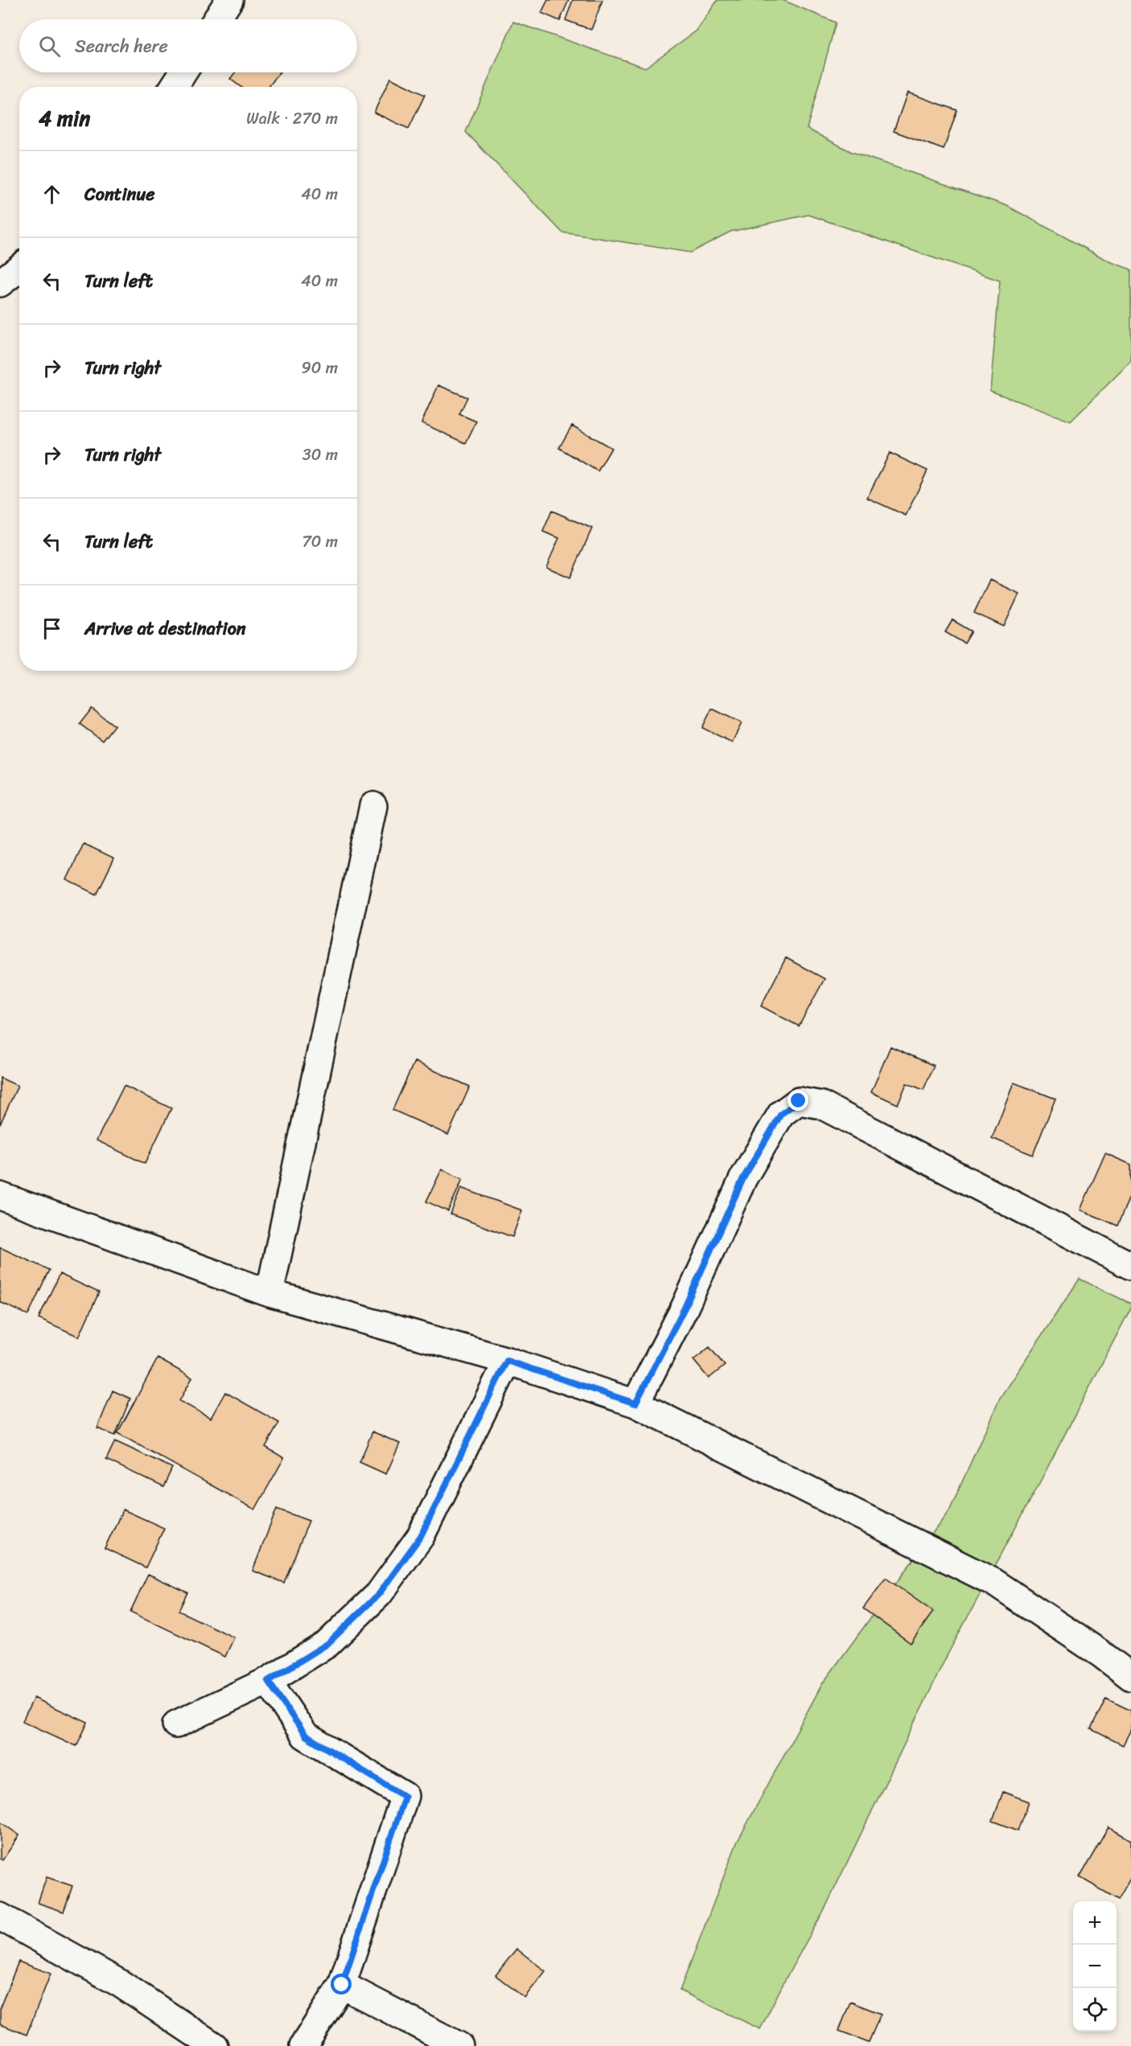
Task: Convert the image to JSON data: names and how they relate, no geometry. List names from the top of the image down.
{
  "page": {
    "search": "Search here",
    "heading": ["4 min", "Walk · 270 m"],
    "list": [
      ["Continue", "40 m"],
      ["Turn left", "40 m"],
      ["Turn right", "90 m"],
      ["Turn right", "30 m"],
      ["Turn left", "70 m"],
      "Arrive at destination"
    ],
    "map_buttons": ["+", "−"]
  }
}
